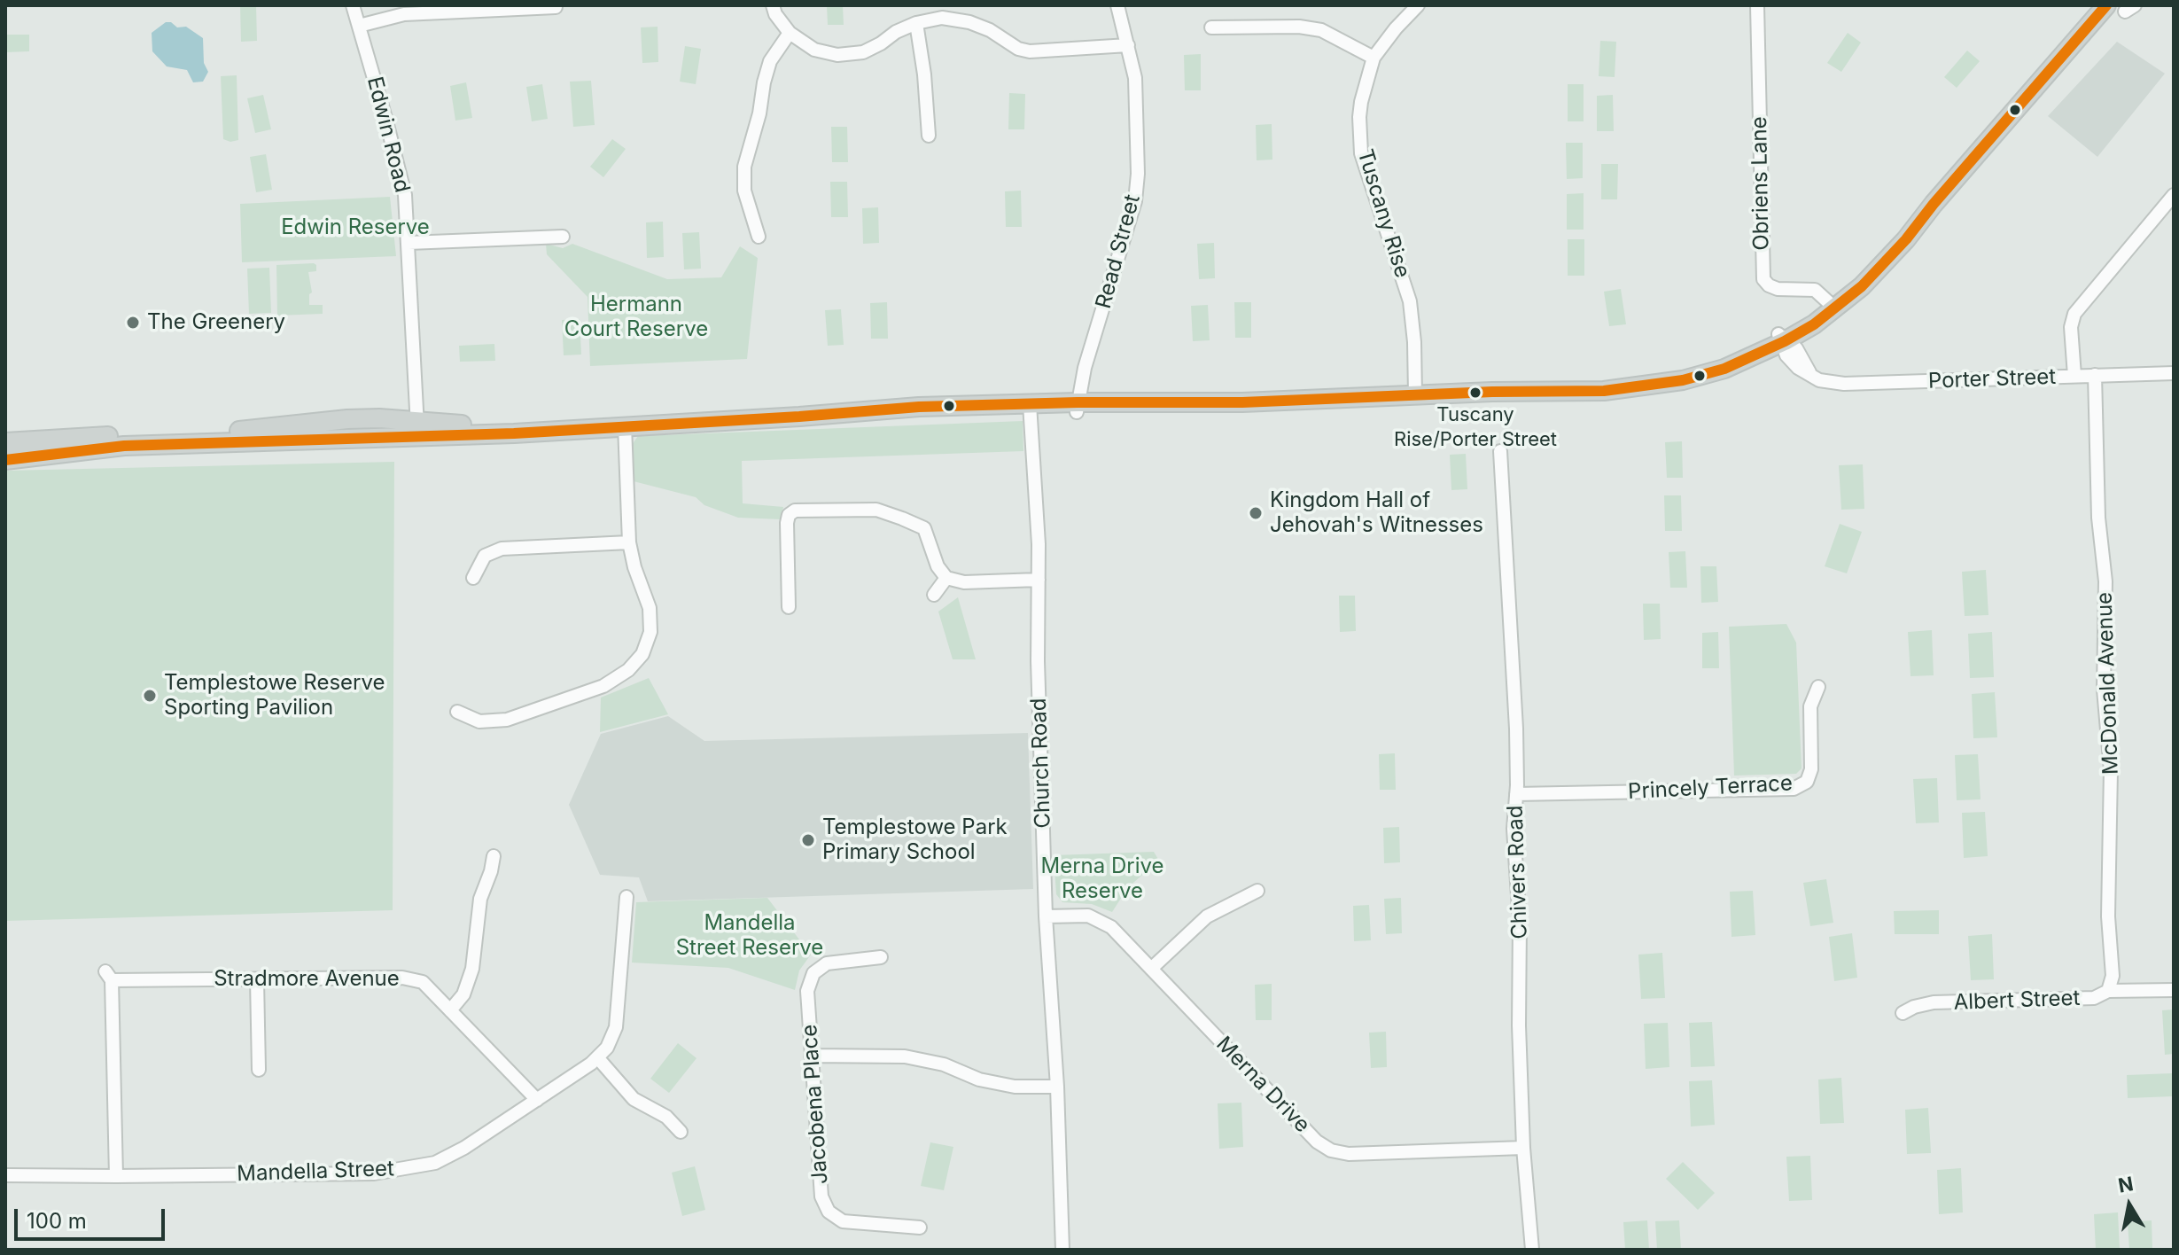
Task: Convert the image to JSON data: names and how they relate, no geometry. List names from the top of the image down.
{
  "streets": {
    "street": [
      "Edwin Road",
      "Obriens Lane",
      "Tuscany Rise",
      "Read Street",
      "Porter Street",
      "McDonald Avenue",
      "Church Road",
      "Princely Terrace",
      "Chivers Road",
      "Stradmore Avenue",
      "Albert Street",
      "Merna Drive",
      "Jacobena Place",
      "Mandella Street"
    ]
  },
  "crossings": [
    ["Porter Street", "McDonald Avenue"],
    ["McDonald Avenue", "Albert Street"],
    ["Church Road", "Merna Drive"],
    ["Princely Terrace", "Chivers Road"],
    ["Chivers Road", "Merna Drive"],
    ["Stradmore Avenue", "Mandella Street"]
  ],
  "parks": [
    "Edwin Reserve",
    "Hermann Court Reserve",
    "Merna Drive Reserve",
    "Mandella Street Reserve"
  ],
  "places": [
    "The Greenery",
    "Tuscany Rise/Porter Street",
    "Kingdom Hall of Jehovah's Witnesses",
    "Templestowe Reserve Sporting Pavilion",
    "Templestowe Park Primary School"
  ],
  "scale_bar": "100 m",
  "north": "top"
}
